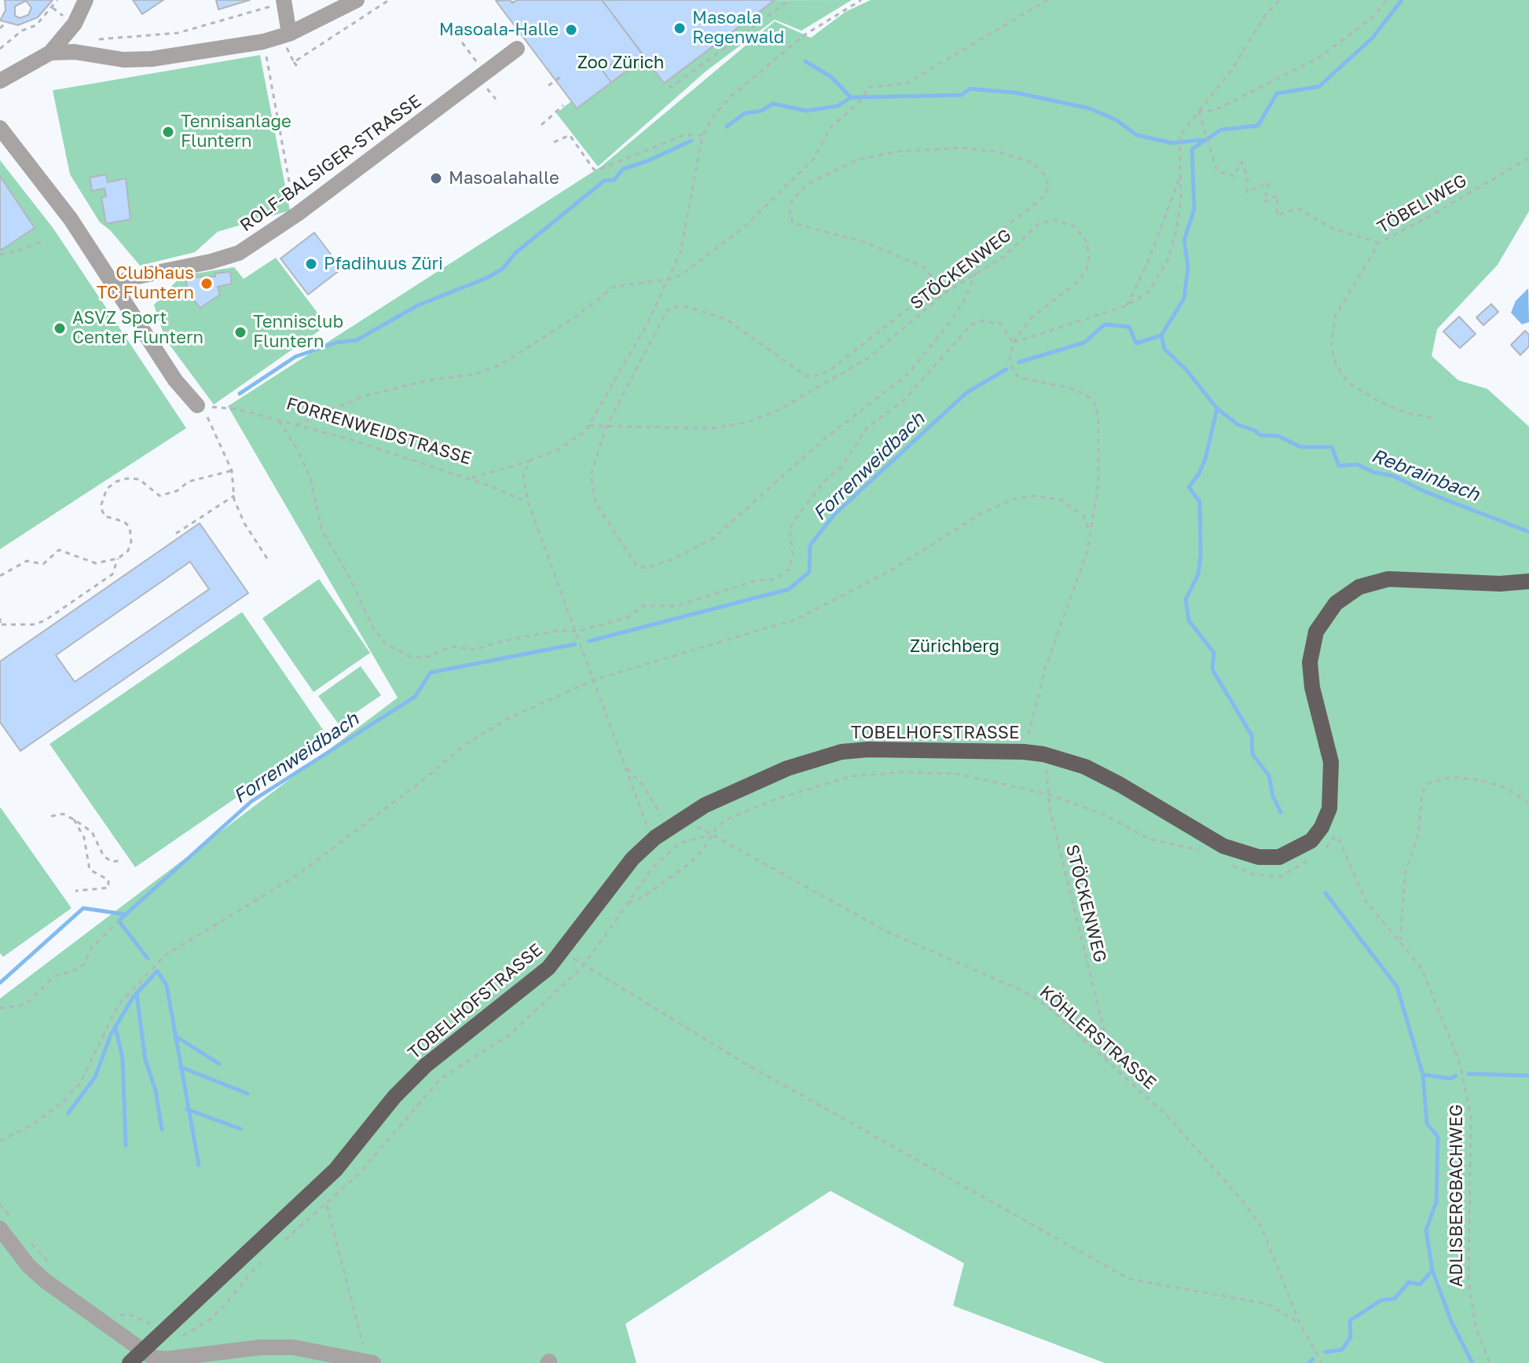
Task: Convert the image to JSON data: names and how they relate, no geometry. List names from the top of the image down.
{
  "streets": {
    "main road": ["TOBELHOFSTRASSE"],
    "street": ["ROLF-BALSIGER-STRASSE"],
    "path": [
      "TÖBELIWEG",
      "STÖCKENWEG",
      "FORRENWEIDSTRASSE",
      "KÖHLERSTRASSE",
      "ADLISBERGBACHWEG"
    ]
  },
  "crossings": [
    ["STÖCKENWEG", "TOBELHOFSTRASSE"],
    ["STÖCKENWEG", "KÖHLERSTRASSE"]
  ],
  "water": ["Forrenweidbach", "Rebrainbach"],
  "parks": ["Zoo Zürich", "Zürichberg"],
  "places": [
    "Masoala Regenwald",
    "Masoala-Halle",
    "Tennisanlage Fluntern",
    "Masoalahalle",
    "Pfadihuus Züri",
    "Clubhaus TC Fluntern",
    "ASVZ Sport Center Fluntern",
    "Tennisclub Fluntern"
  ]
}
